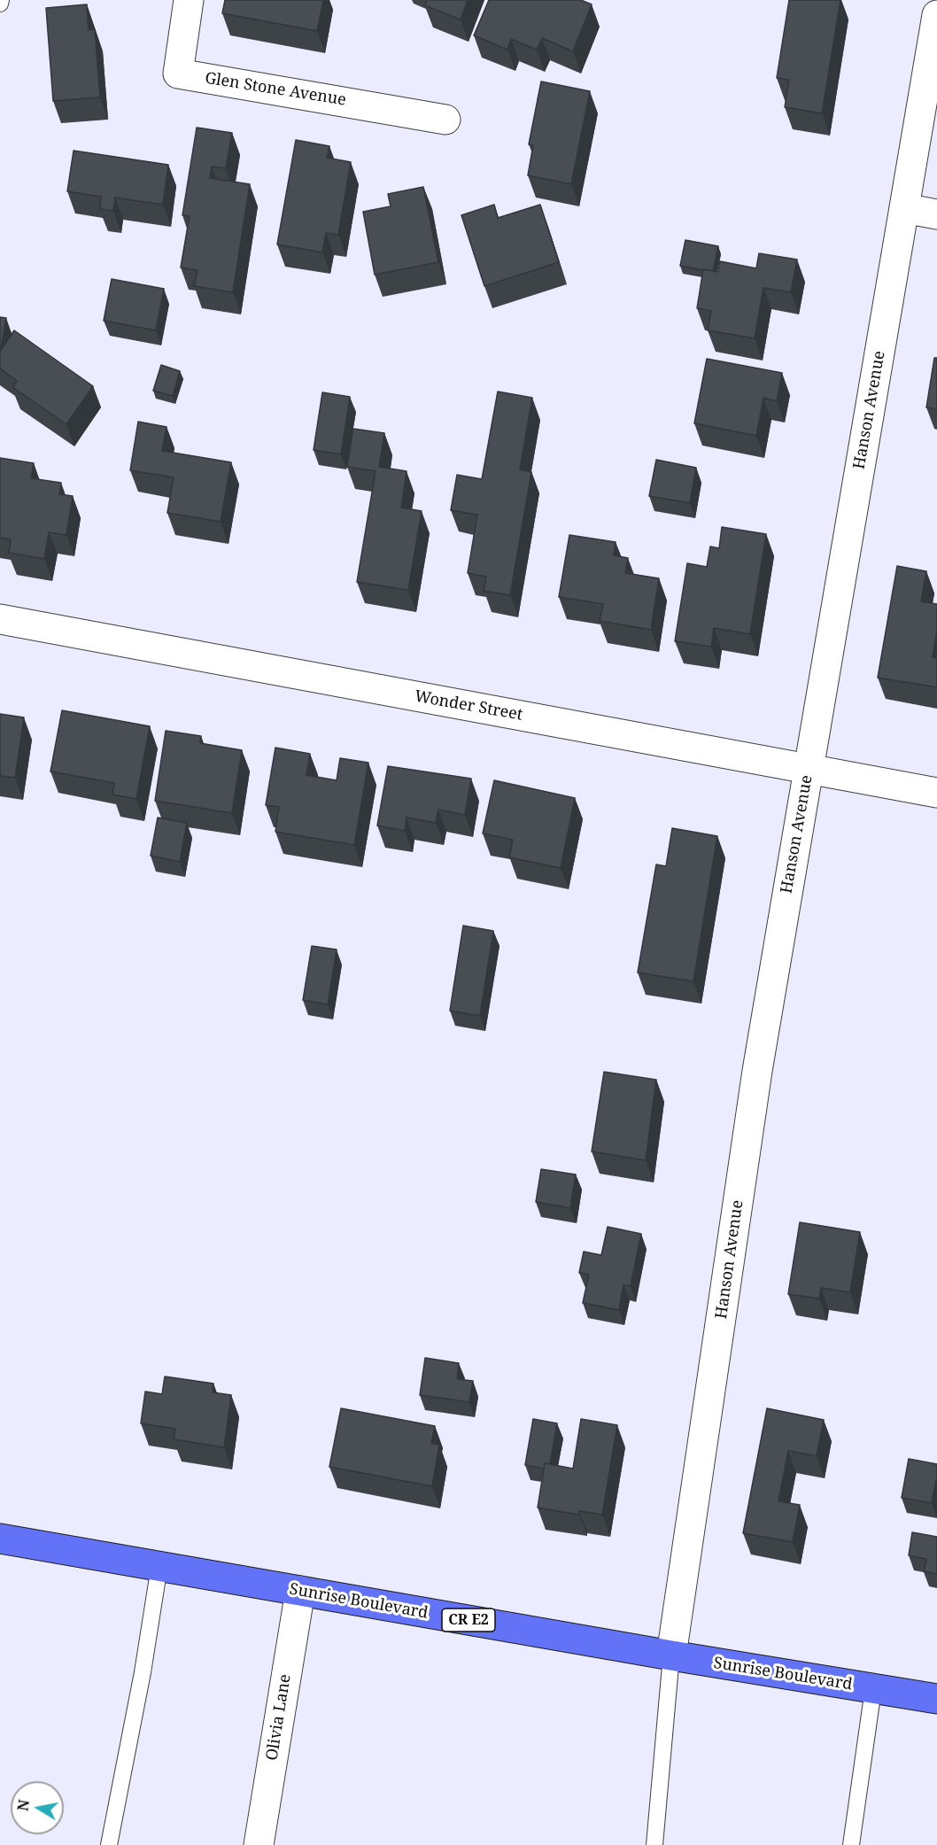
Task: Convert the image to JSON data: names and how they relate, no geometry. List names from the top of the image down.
{
  "streets": {
    "main road": ["Sunrise Boulevard", "CR E2"],
    "street": [
      "Glen Stone Avenue",
      "Hanson Avenue",
      "Wonder Street",
      "Olivia Lane"
    ]
  },
  "crossings": [
    ["Hanson Avenue", "Wonder Street"],
    ["Hanson Avenue", "Sunrise Boulevard"],
    ["Sunrise Boulevard", "Olivia Lane"]
  ],
  "north": "left"
}
